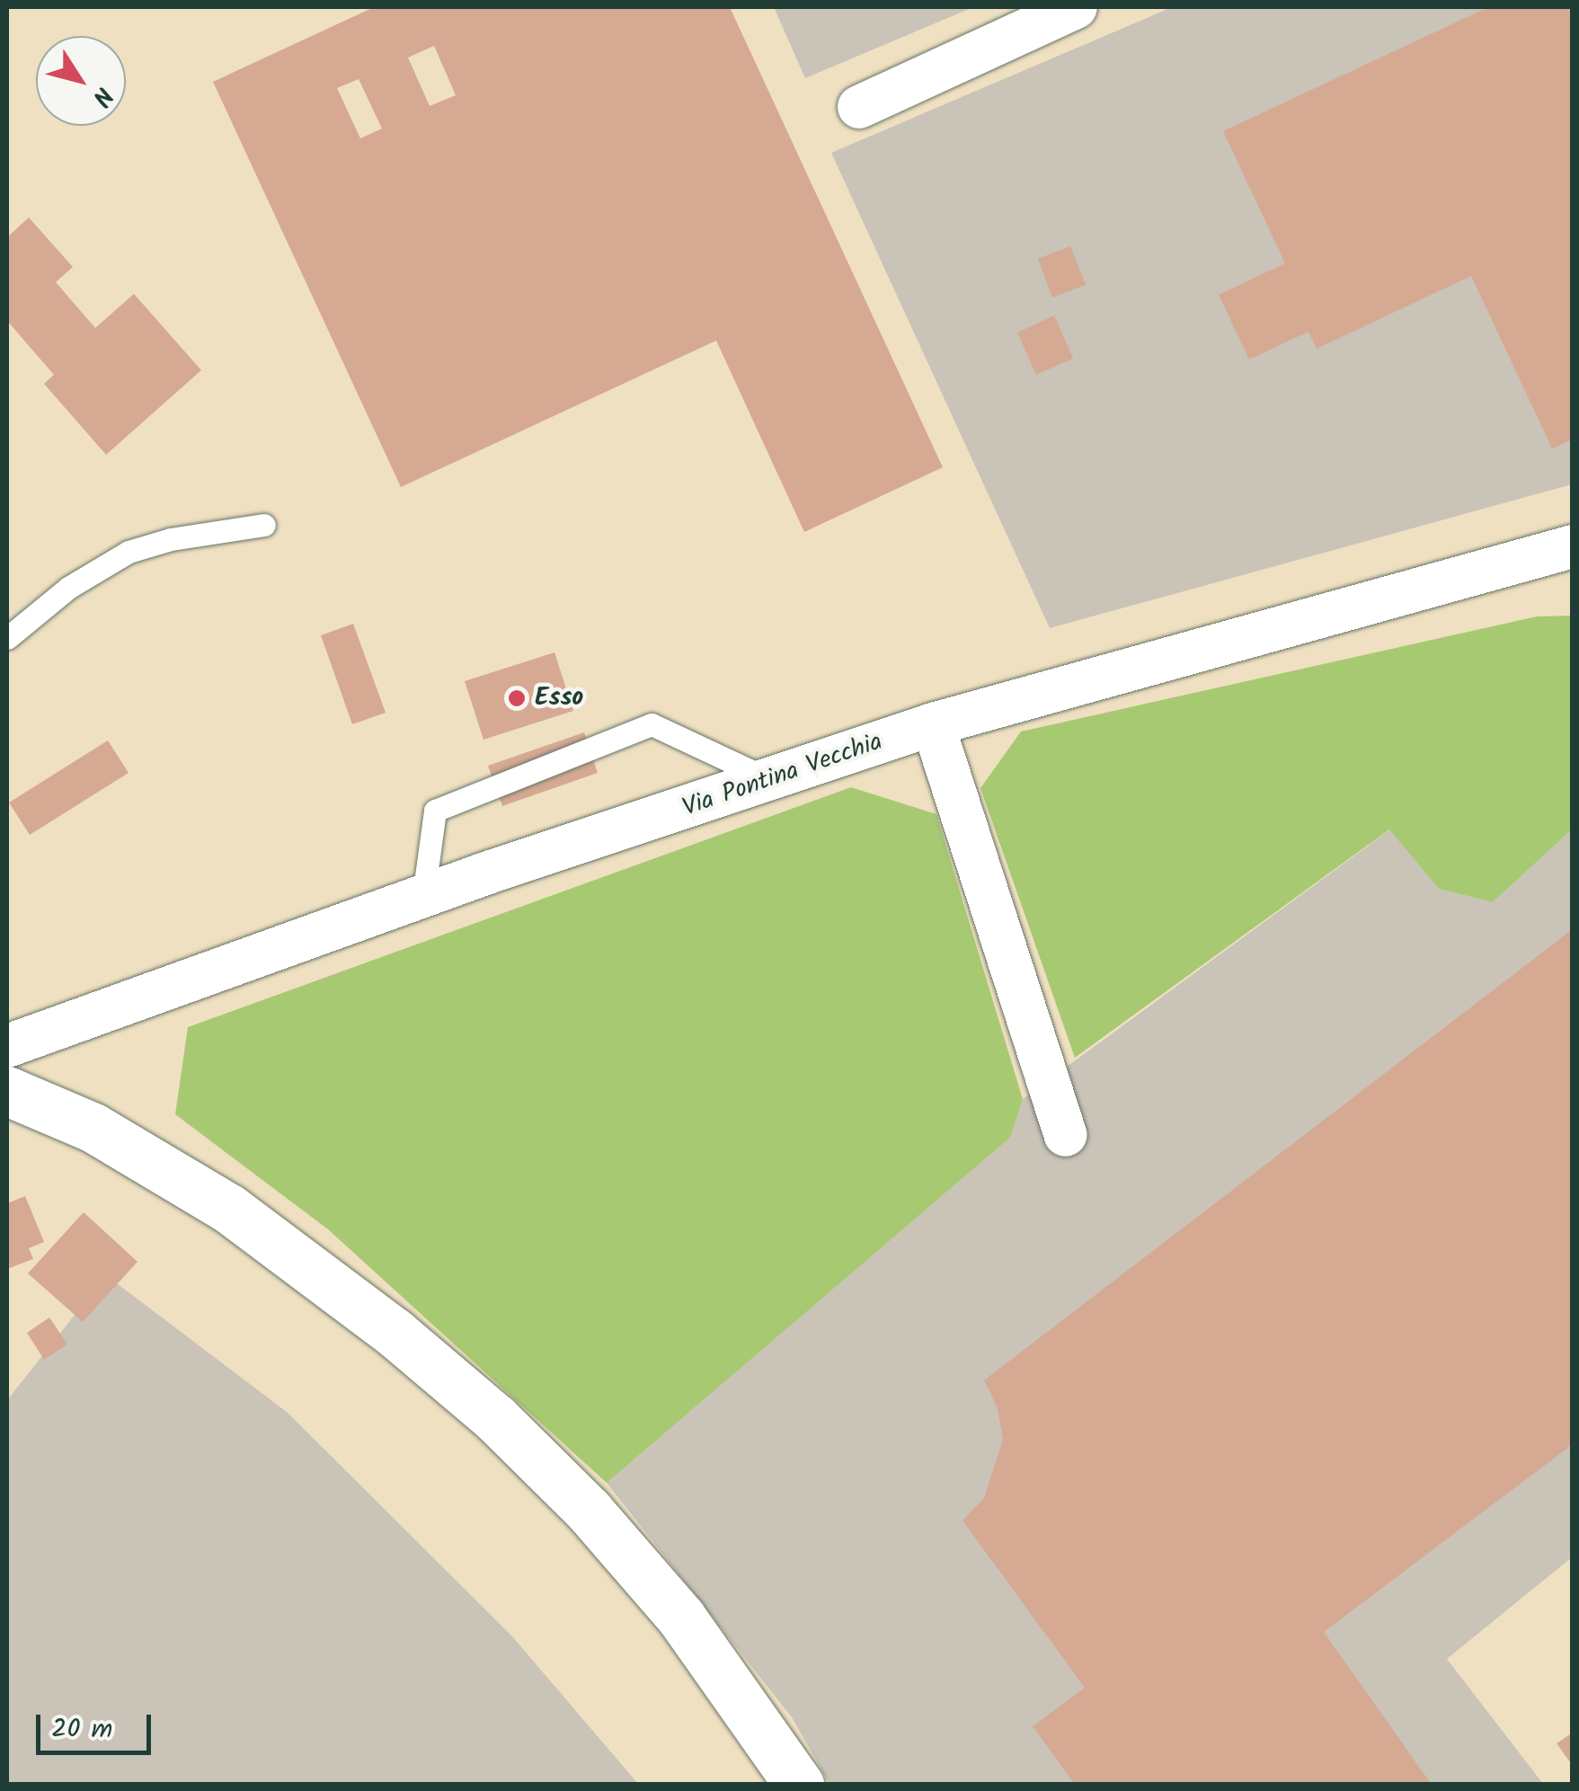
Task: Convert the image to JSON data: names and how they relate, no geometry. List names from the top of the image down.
{
  "streets": {
    "street": ["Via Pontina Vecchia"]
  },
  "places": ["Esso"],
  "scale_bar": "20 m",
  "north": "bottom right"
}
